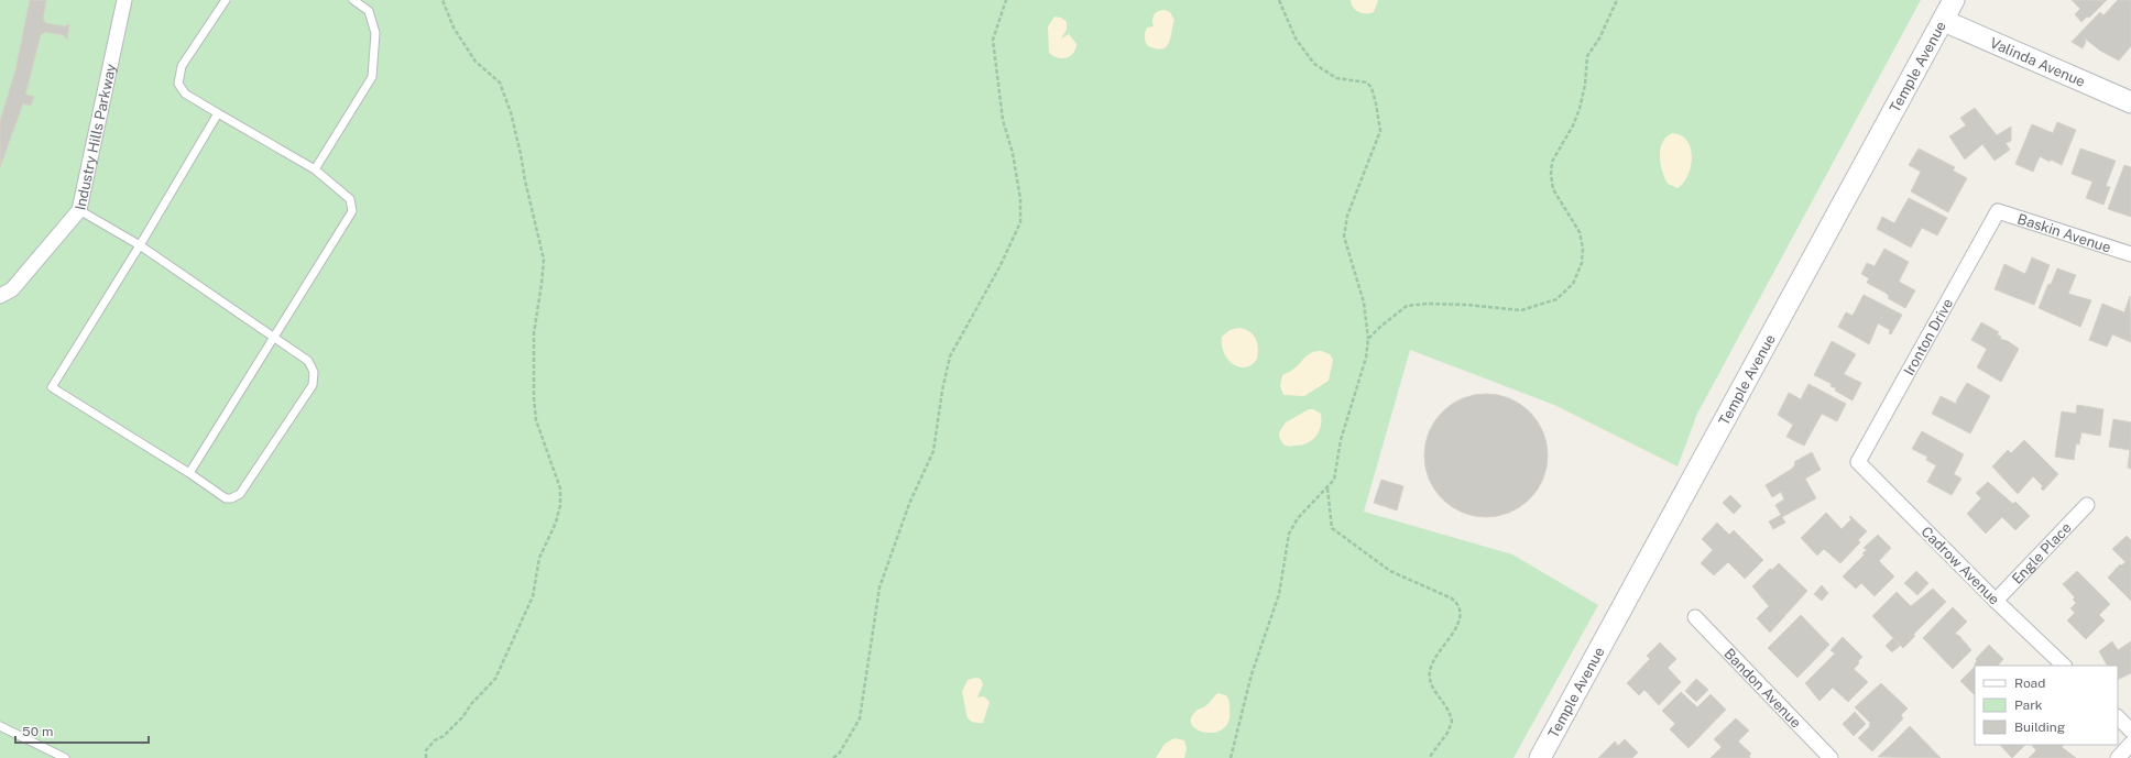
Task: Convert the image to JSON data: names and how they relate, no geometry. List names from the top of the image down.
{
  "streets": {
    "main road": ["Valinda Avenue", "Temple Avenue"],
    "street": [
      "Industry Hills Parkway",
      "Baskin Avenue",
      "Ironton Drive",
      "Engle Place",
      "Cadrow Avenue",
      "Bandon Avenue"
    ]
  },
  "crossings": [
    ["Valinda Avenue", "Temple Avenue"],
    ["Baskin Avenue", "Ironton Drive"],
    ["Ironton Drive", "Cadrow Avenue"],
    ["Engle Place", "Cadrow Avenue"]
  ],
  "legend": ["Road", "Park", "Building"],
  "scale_bar": "50 m"
}
